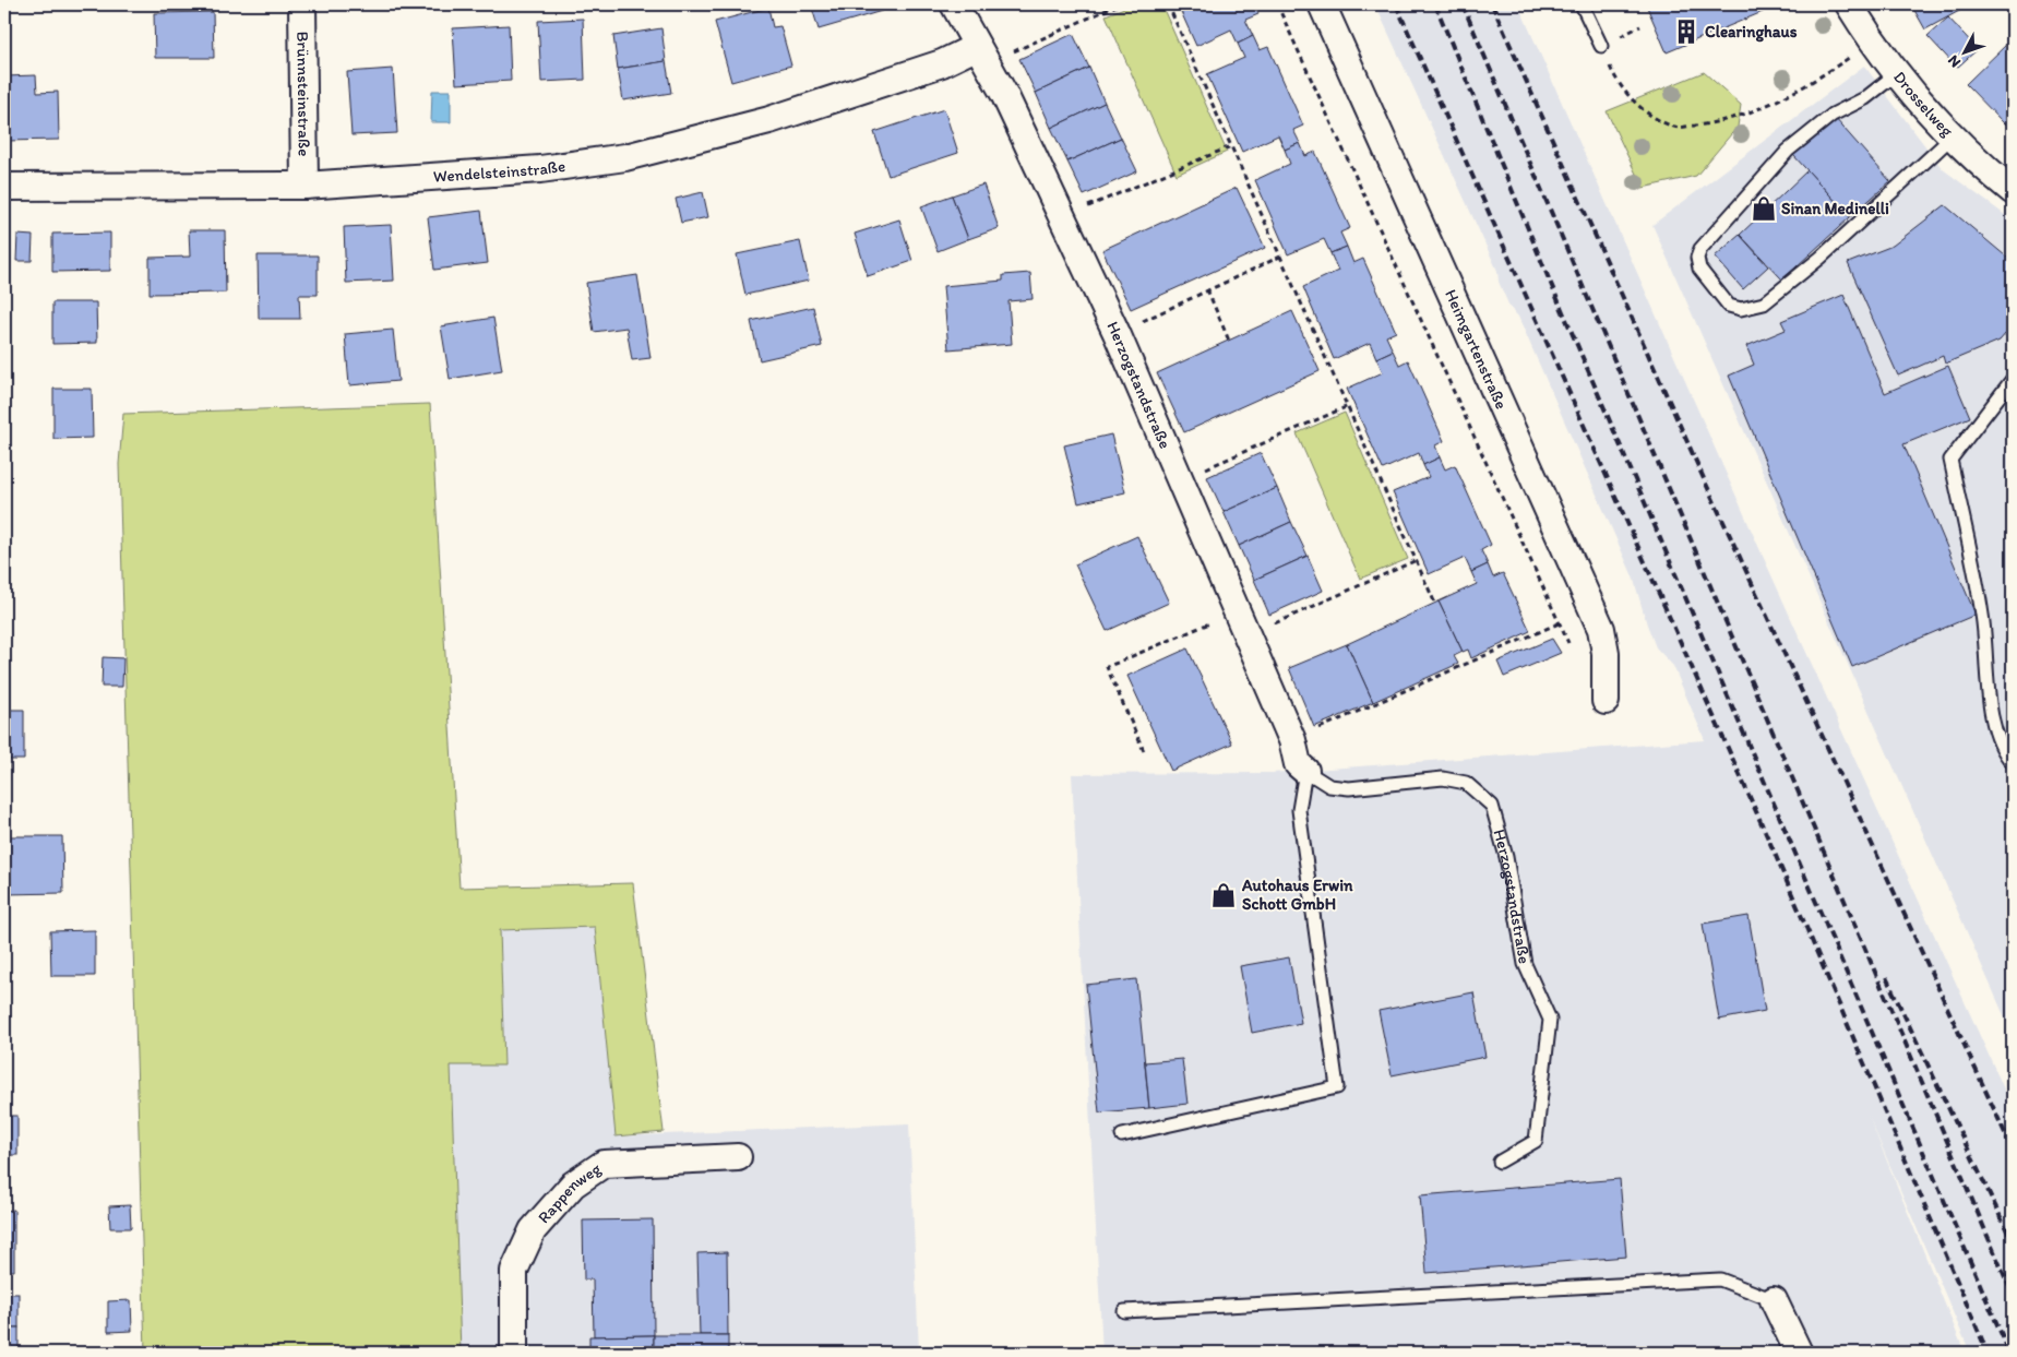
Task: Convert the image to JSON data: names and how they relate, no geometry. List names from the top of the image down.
{
  "streets": {
    "street": [
      "Brünnsteinstraße",
      "Drosselweg",
      "Wendelsteinstraße",
      "Heimgartenstraße",
      "Herzogstandstraße",
      "Rappenweg"
    ]
  },
  "crossings": [
    ["Brünnsteinstraße", "Wendelsteinstraße"],
    ["Wendelsteinstraße", "Herzogstandstraße"]
  ],
  "places": {
    "building": ["Clearinghaus"],
    "shop": ["Sinan Medinelli", "Autohaus Erwin Schott GmbH"]
  },
  "north": "bottom left"
}
